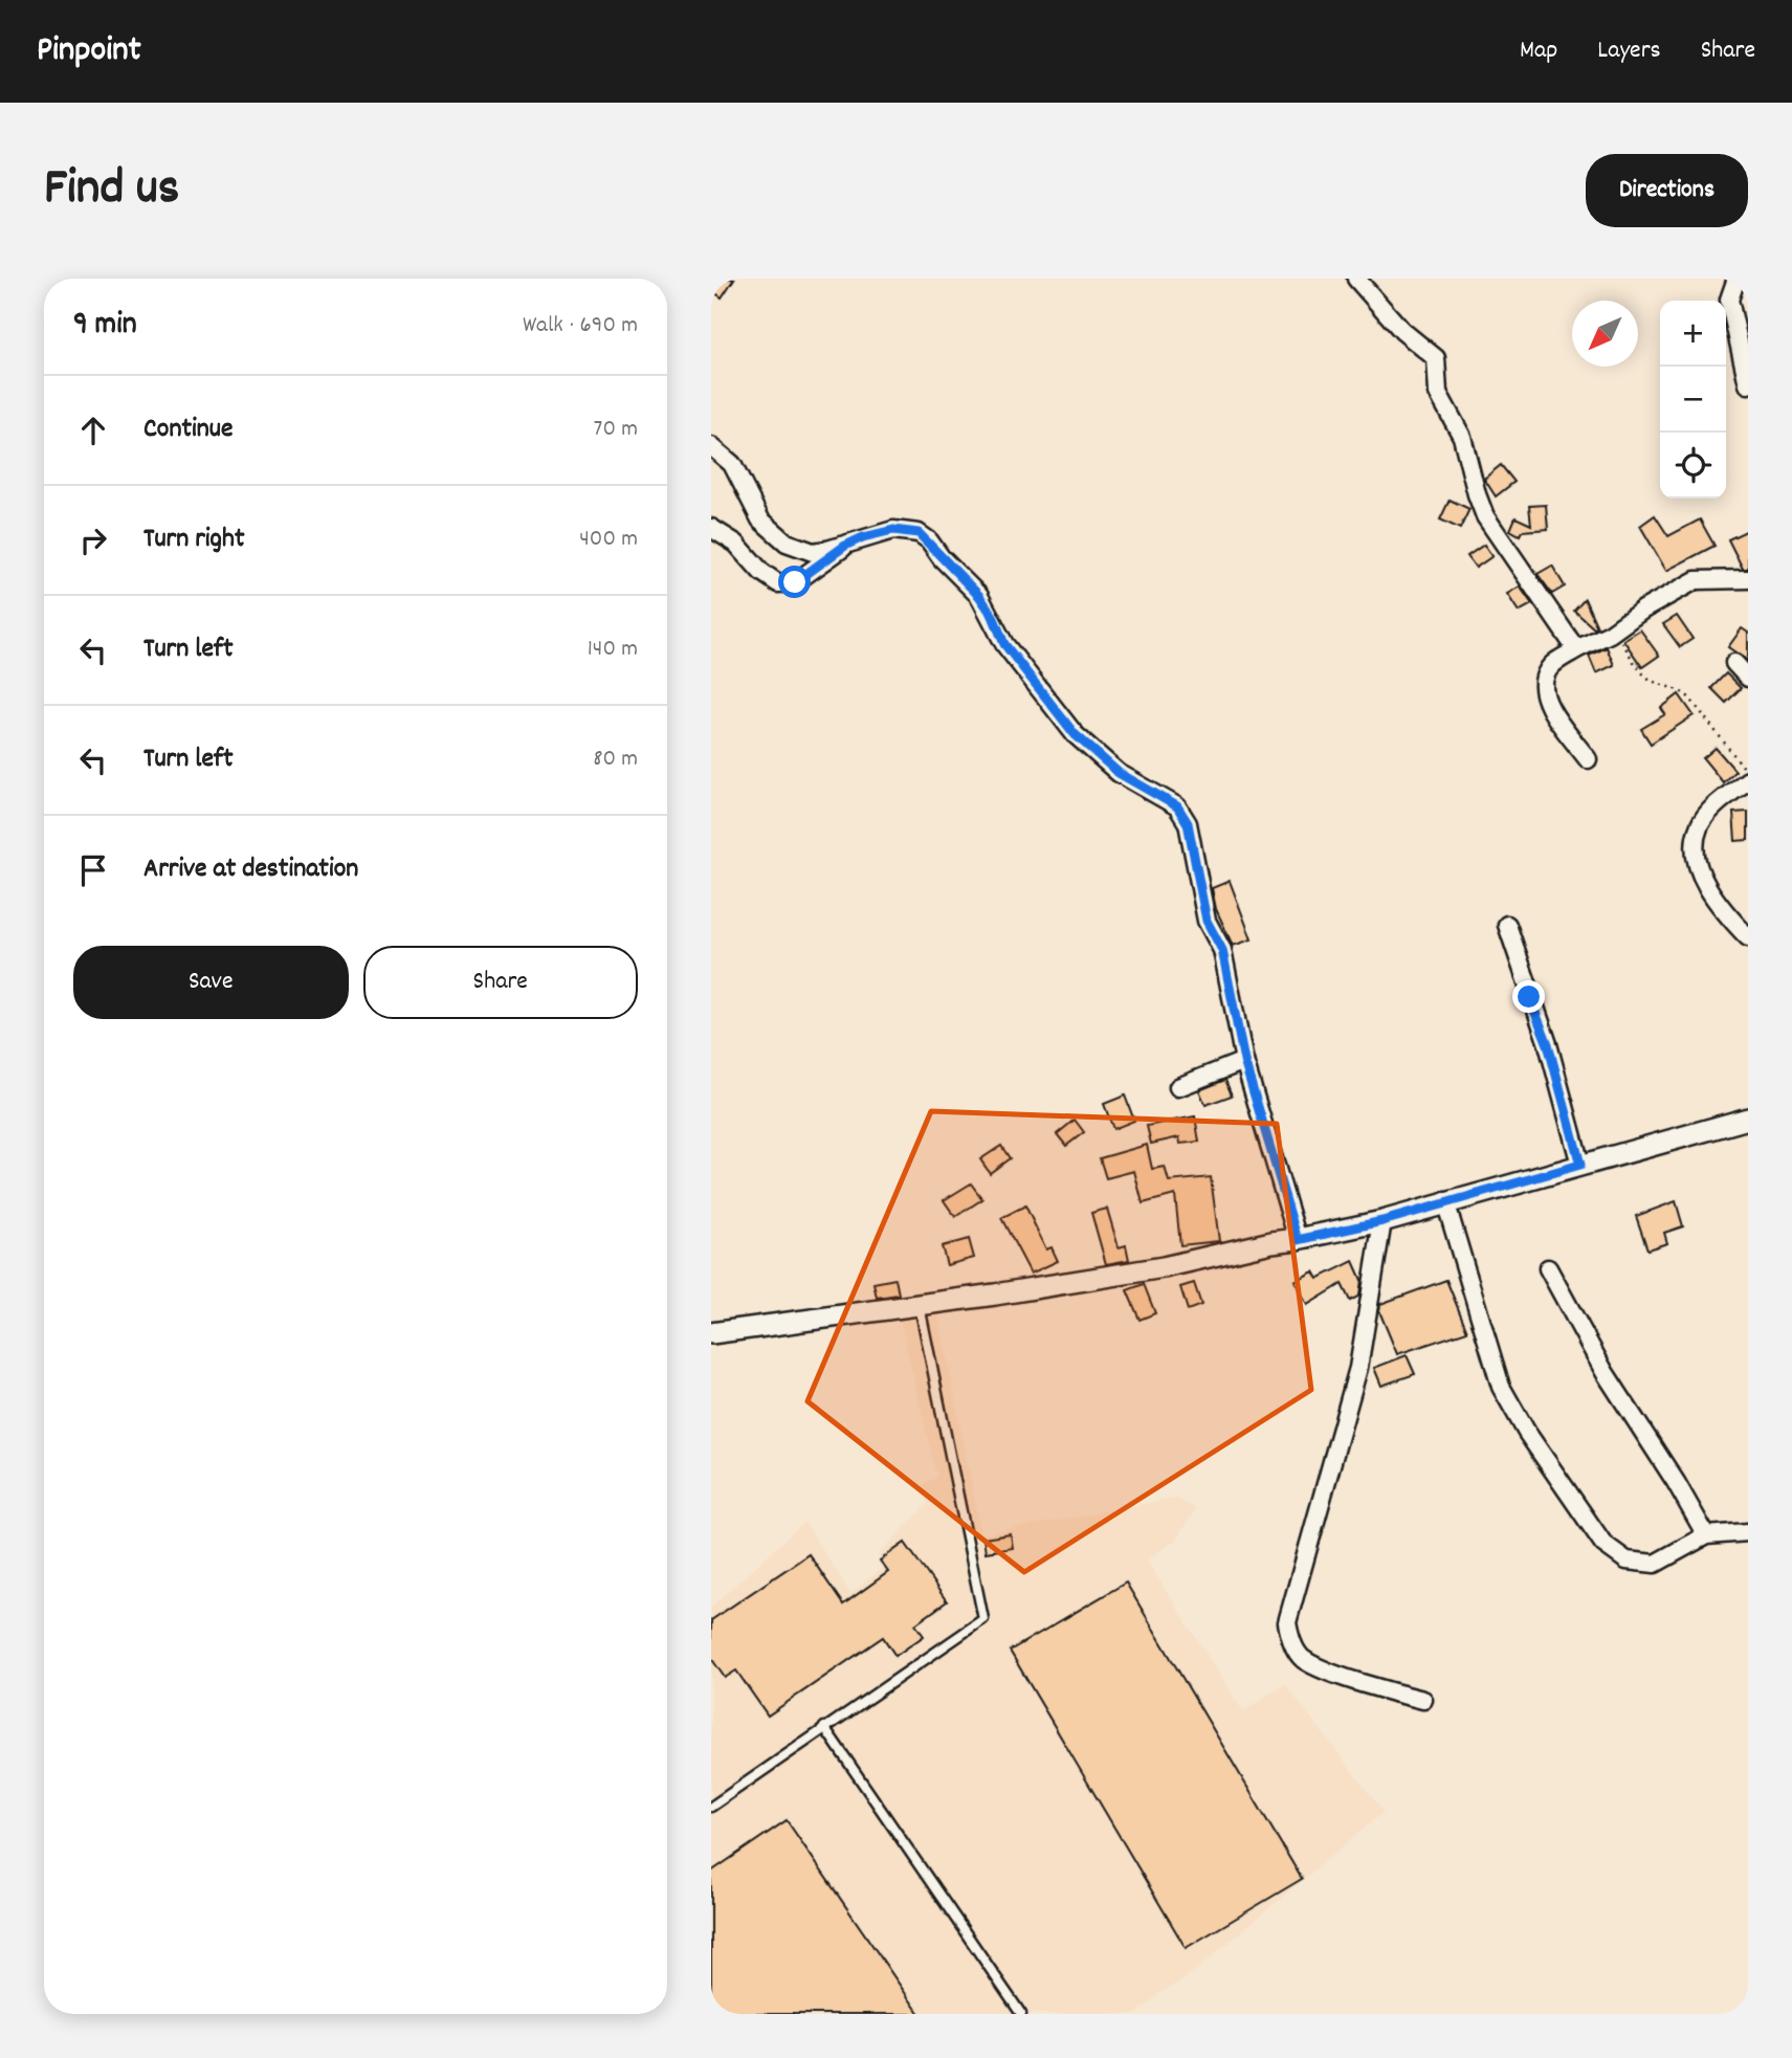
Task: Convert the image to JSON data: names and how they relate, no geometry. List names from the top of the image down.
{
  "north": "bottom left",
  "page": {
    "header": "Pinpoint",
    "nav": ["Map", "Layers", "Share"],
    "title": "Find us",
    "buttons": [
      "Directions",
      ["Save", "Share"]
    ],
    "heading": ["9 min", "Walk · 690 m"],
    "map_buttons": ["+", "−"],
    "list": [
      ["Continue", "70 m"],
      ["Turn right", "400 m"],
      ["Turn left", "140 m"],
      ["Turn left", "80 m"],
      "Arrive at destination"
    ]
  }
}
